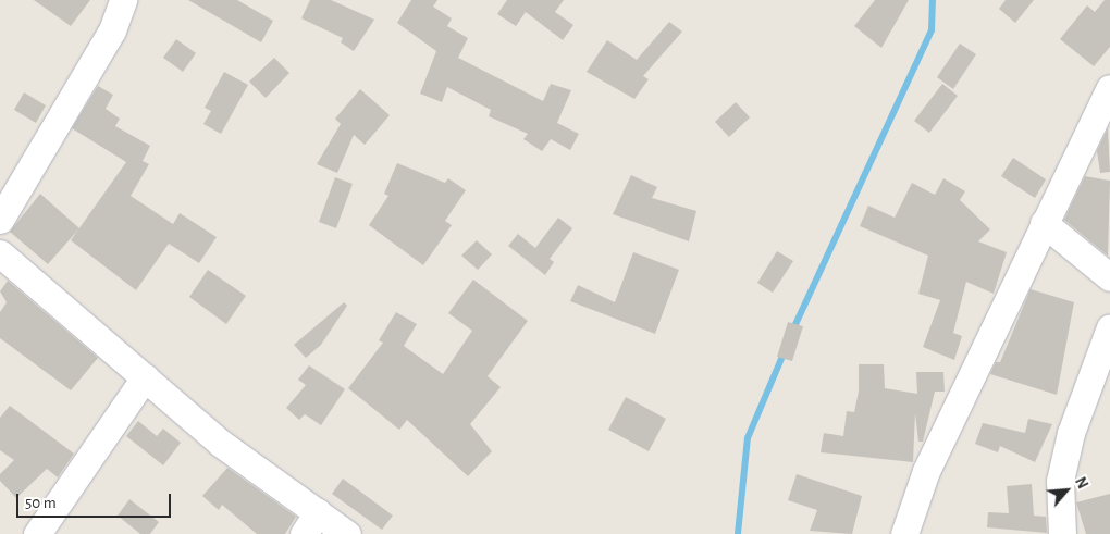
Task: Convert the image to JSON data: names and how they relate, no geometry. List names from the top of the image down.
{
  "scale_bar": "50 m",
  "north": "top right"
}
